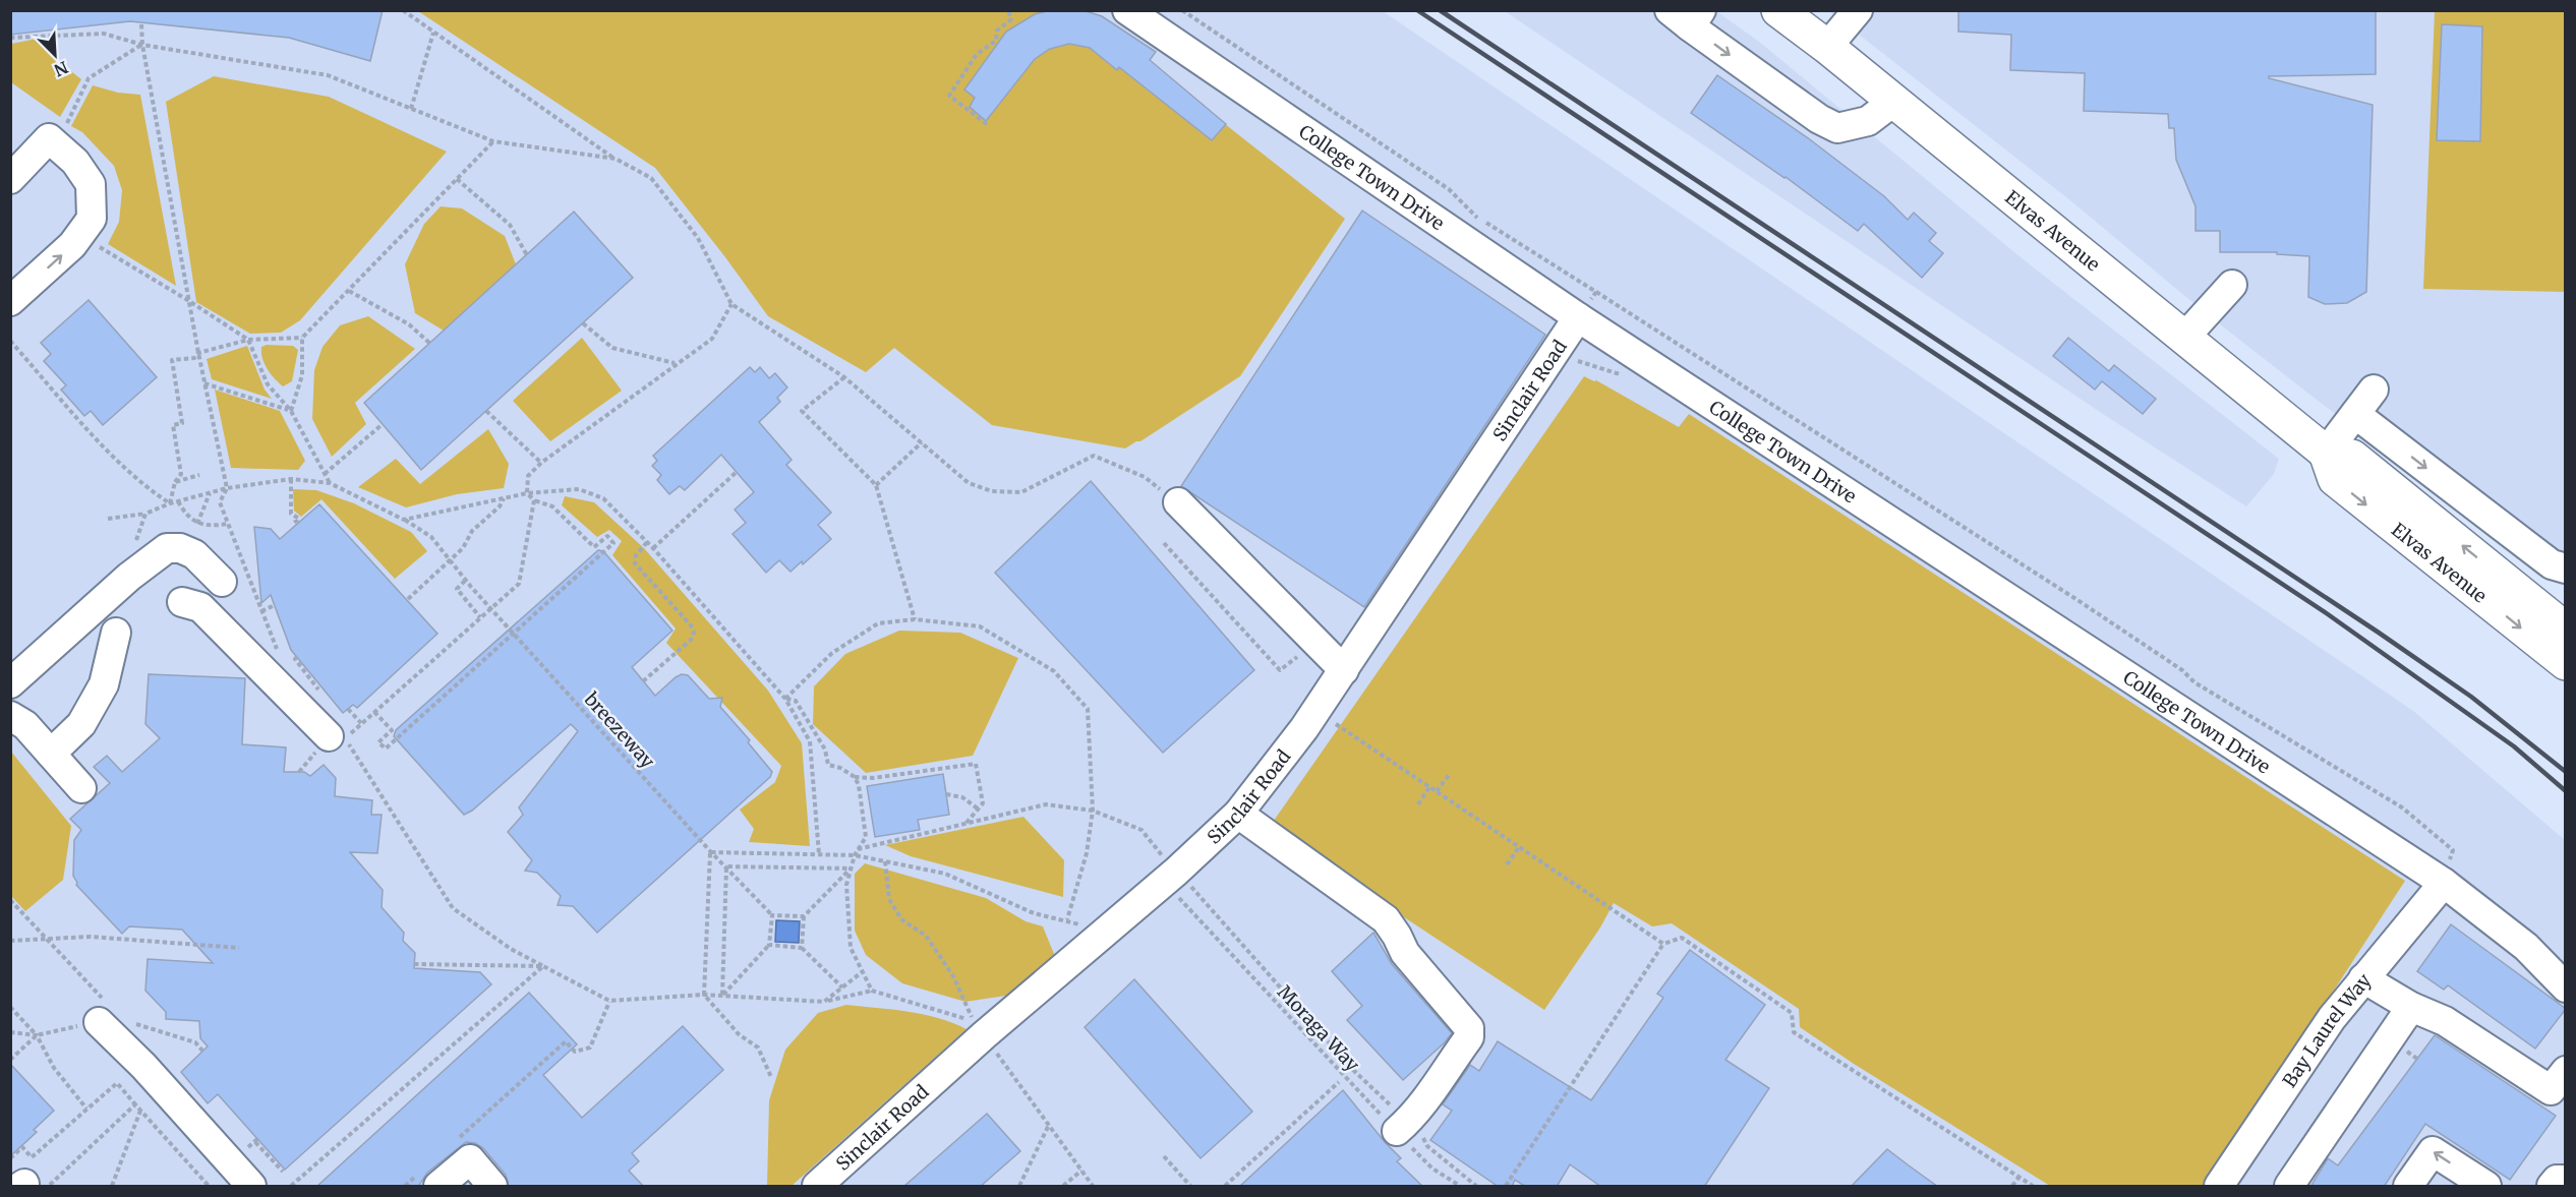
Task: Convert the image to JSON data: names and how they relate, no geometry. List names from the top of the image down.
{
  "streets": {
    "main road": ["Elvas Avenue"],
    "street": ["College Town Drive", "Sinclair Road", "Bay Laurel Way"],
    "path": ["breezeway", "Moraga Way"]
  },
  "crossings": [
    ["College Town Drive", "Sinclair Road"],
    ["College Town Drive", "Bay Laurel Way"],
    ["Sinclair Road", "Moraga Way"]
  ],
  "north": "bottom right"
}
